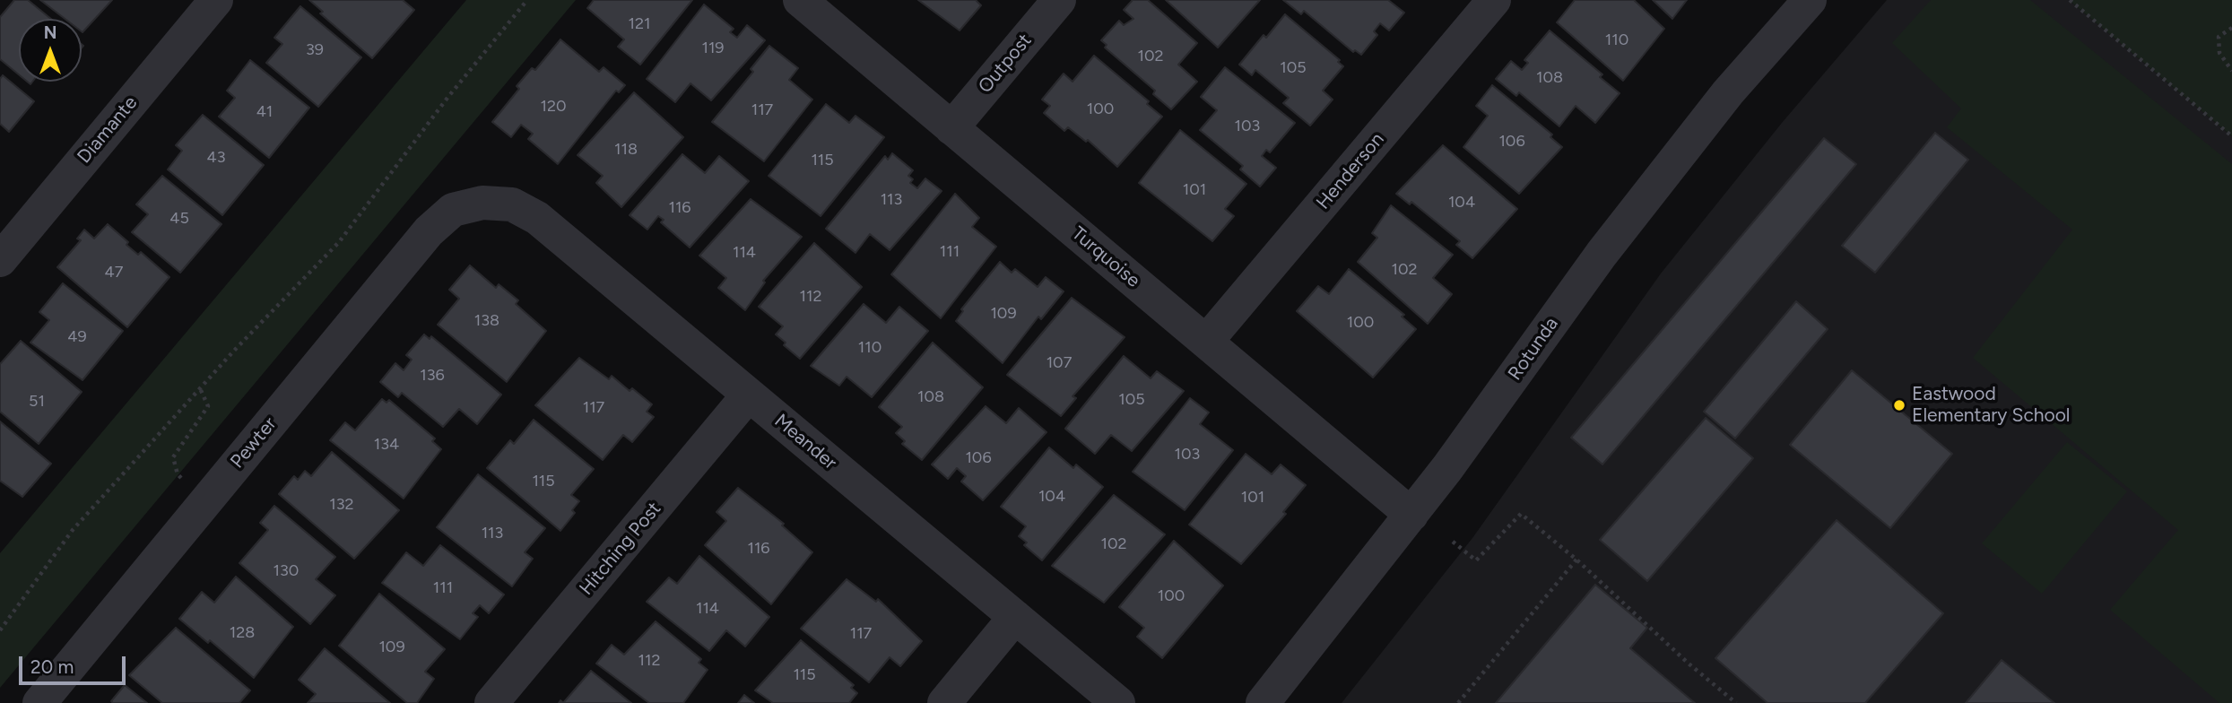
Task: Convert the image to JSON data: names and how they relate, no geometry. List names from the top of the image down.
{
  "streets": {
    "street": [
      "Outpost",
      "Diamante",
      "Henderson",
      "Turquoise",
      "Rotunda",
      "Meander",
      "Pewter",
      "Hitching Post"
    ]
  },
  "crossings": [
    ["Outpost", "Turquoise"],
    ["Henderson", "Turquoise"],
    ["Turquoise", "Rotunda"],
    ["Meander", "Pewter"],
    ["Meander", "Hitching Post"]
  ],
  "places": ["Eastwood Elementary School"],
  "house_numbers": [
    "121",
    "110",
    "119",
    "39",
    "102",
    "105",
    "108",
    "120",
    "100",
    "117",
    "41",
    "103",
    "106",
    "118",
    "43",
    "115",
    "101",
    "113",
    "104",
    "116",
    "45",
    "111",
    "114",
    "102",
    "47",
    "112",
    "109",
    "138",
    "100",
    "49",
    "110",
    "107",
    "136",
    "108",
    "105",
    "51",
    "117",
    "134",
    "103",
    "106",
    "115",
    "104",
    "101",
    "132",
    "113",
    "102",
    "116",
    "130",
    "111",
    "100",
    "114",
    "128",
    "117",
    "109",
    "112",
    "115"
  ],
  "scale_bar": "20 m",
  "north": "top"
}
